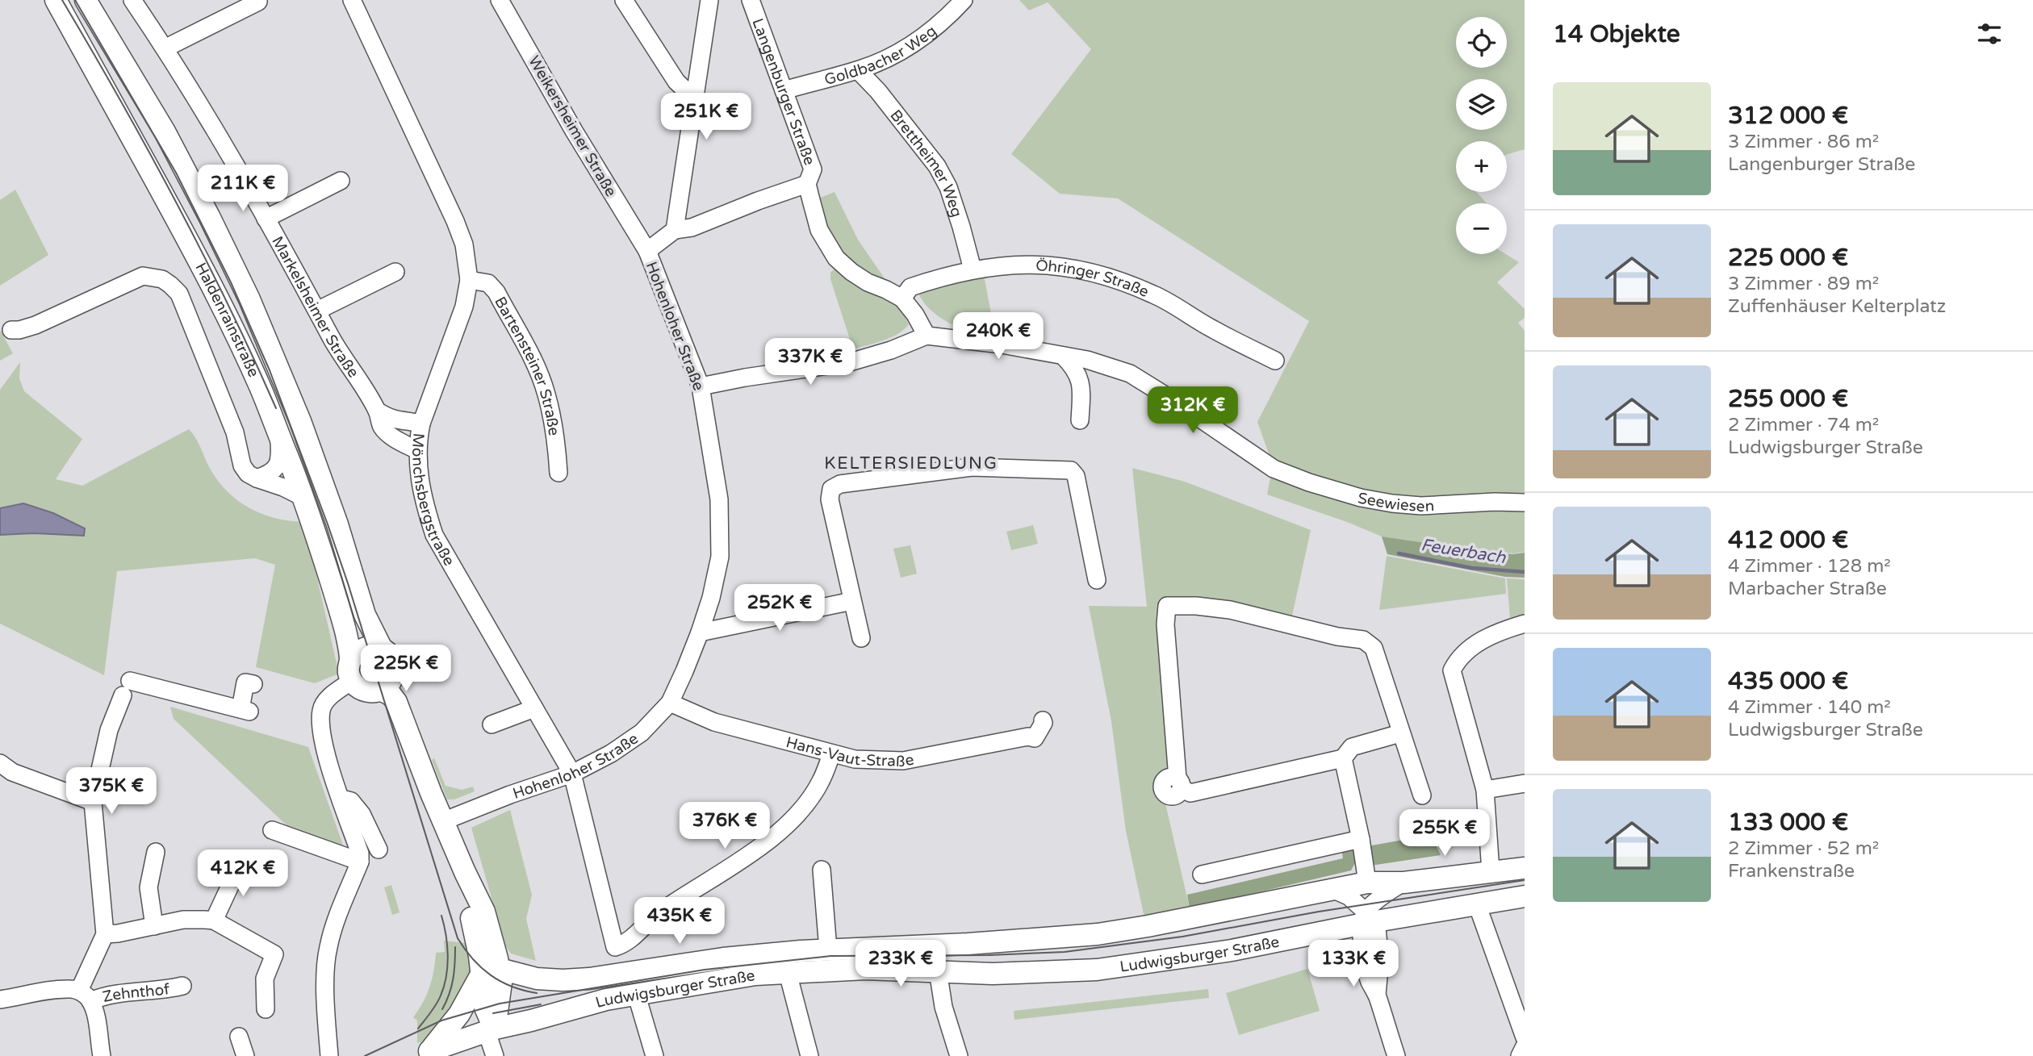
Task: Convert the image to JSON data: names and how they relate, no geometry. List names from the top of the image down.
{
  "streets": {
    "main road": ["Haldenrainstraße", "Ludwigsburger Straße"],
    "street": [
      "Goldbacher Weg",
      "Langenburger Straße",
      "Weikersheimer Straße",
      "Brettheimer Weg",
      "Öhringer Straße",
      "Markelsheimer Straße",
      "Hohenloher Straße",
      "Bartensteiner Straße",
      "Mönchsbergstraße",
      "Seewiesen",
      "Hans-Vaut-Straße",
      "Zehnthof"
    ]
  },
  "crossings": [
    ["Goldbacher Weg", "Langenburger Straße"],
    ["Goldbacher Weg", "Brettheimer Weg"],
    ["Langenburger Straße", "Öhringer Straße"],
    ["Weikersheimer Straße", "Hohenloher Straße"],
    ["Brettheimer Weg", "Öhringer Straße"],
    ["Markelsheimer Straße", "Mönchsbergstraße"],
    ["Hohenloher Straße", "Mönchsbergstraße"],
    ["Hohenloher Straße", "Hans-Vaut-Straße"],
    ["Bartensteiner Straße", "Mönchsbergstraße"]
  ],
  "districts": ["KELTERSIEDLUNG"],
  "water": ["Feuerbach"],
  "page": {
    "heading": "14 Objekte",
    "map_buttons": ["+", "−"],
    "list": [
      {
        "name": "312 000 €",
        "note": "3 Zimmer · 86 m² · Langenburger Straße"
      },
      {
        "name": "225 000 €",
        "note": "3 Zimmer · 89 m² · Zuffenhäuser Kelterplatz"
      },
      {
        "name": "255 000 €",
        "note": "2 Zimmer · 74 m² · Ludwigsburger Straße"
      },
      {
        "name": "412 000 €",
        "note": "4 Zimmer · 128 m² · Marbacher Straße"
      },
      {
        "name": "435 000 €",
        "note": "4 Zimmer · 140 m² · Ludwigsburger Straße"
      },
      {
        "name": "133 000 €",
        "note": "2 Zimmer · 52 m² · Frankenstraße"
      }
    ],
    "price": [
      "251K €",
      "211K €",
      "240K €",
      "337K €",
      "312K €",
      "252K €",
      "225K €",
      "375K €",
      "376K €",
      "255K €",
      "412K €",
      "435K €",
      "233K €",
      "133K €"
    ]
  }
}
